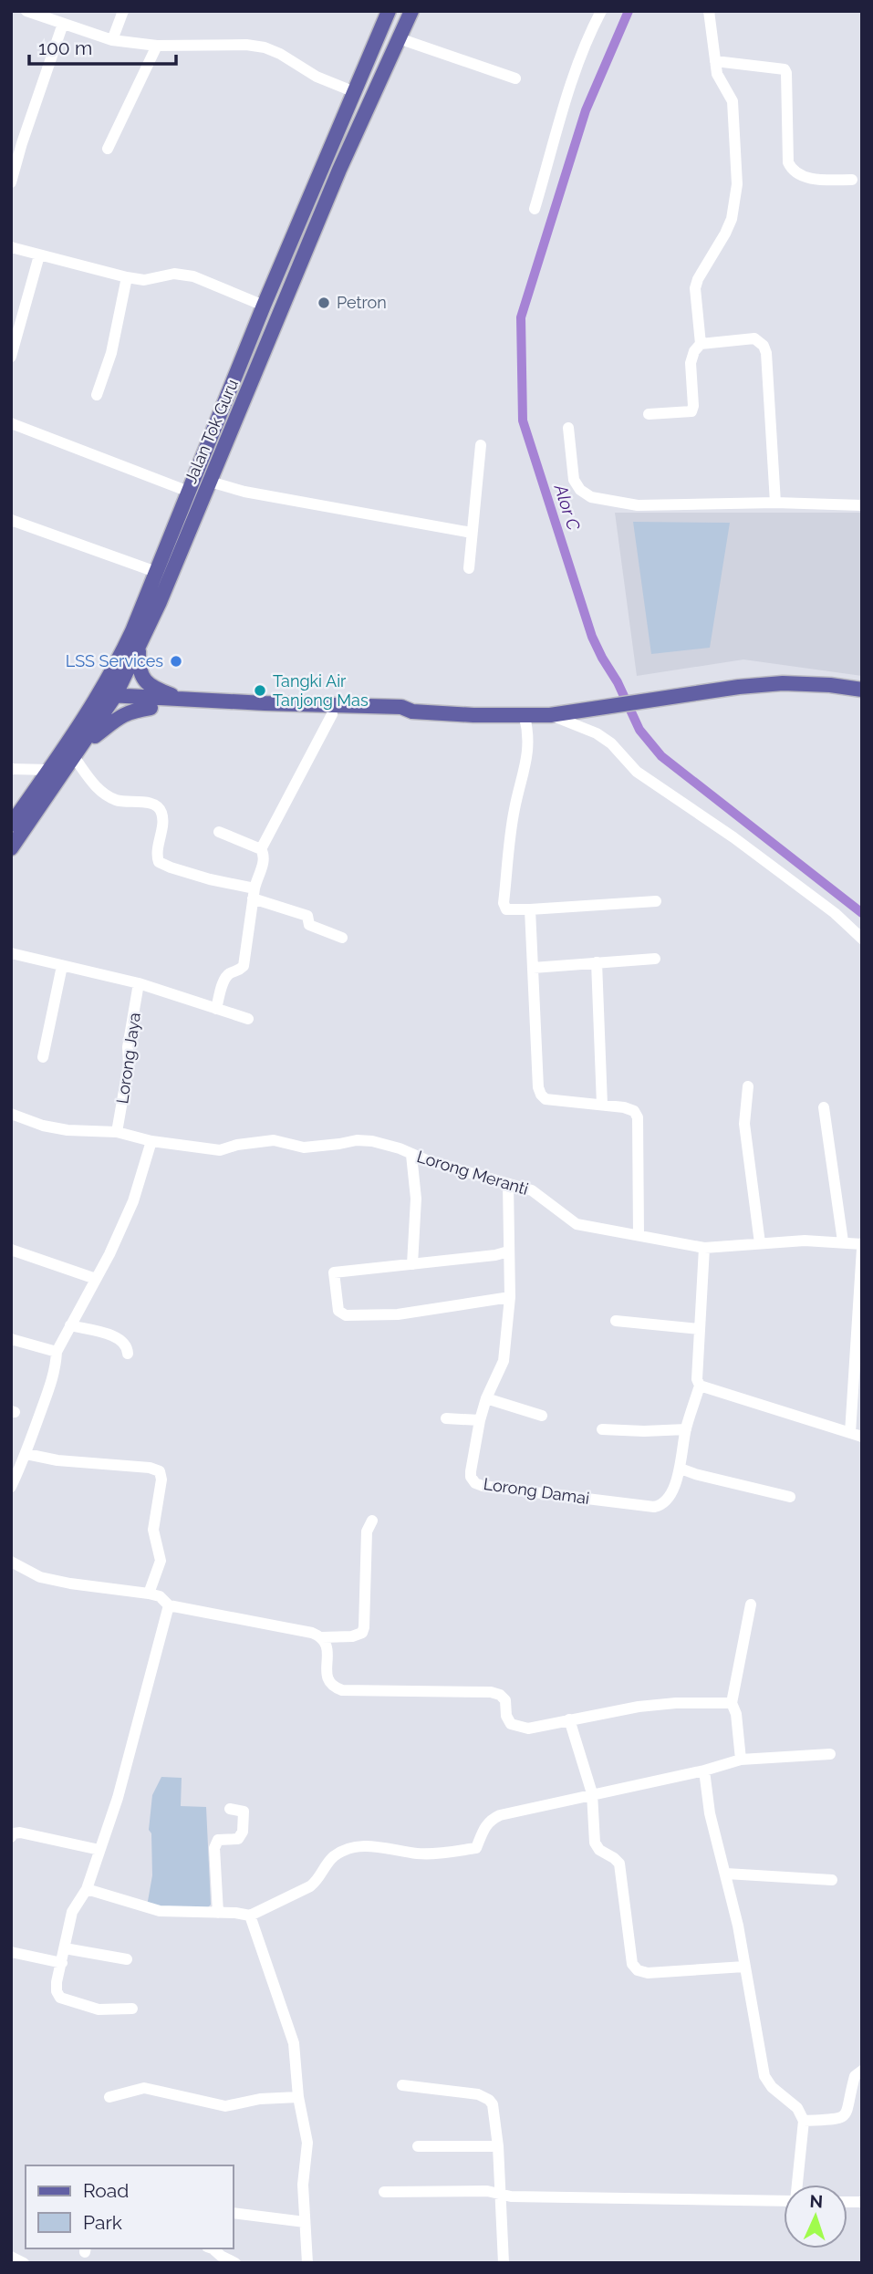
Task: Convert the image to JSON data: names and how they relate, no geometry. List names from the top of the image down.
{
  "streets": {
    "main road": ["Jalan Tok Guru"],
    "street": ["Lorong Jaya", "Lorong Meranti", "Lorong Damai"]
  },
  "crossings": [
    ["Lorong Jaya", "Lorong Meranti"],
    ["Lorong Meranti", "Lorong Damai"]
  ],
  "water": ["Alor C"],
  "places": ["Petron", "LSS Services", "Tangki Air Tanjong Mas"],
  "legend": ["Road", "Park"],
  "scale_bar": "100 m",
  "north": "top"
}
